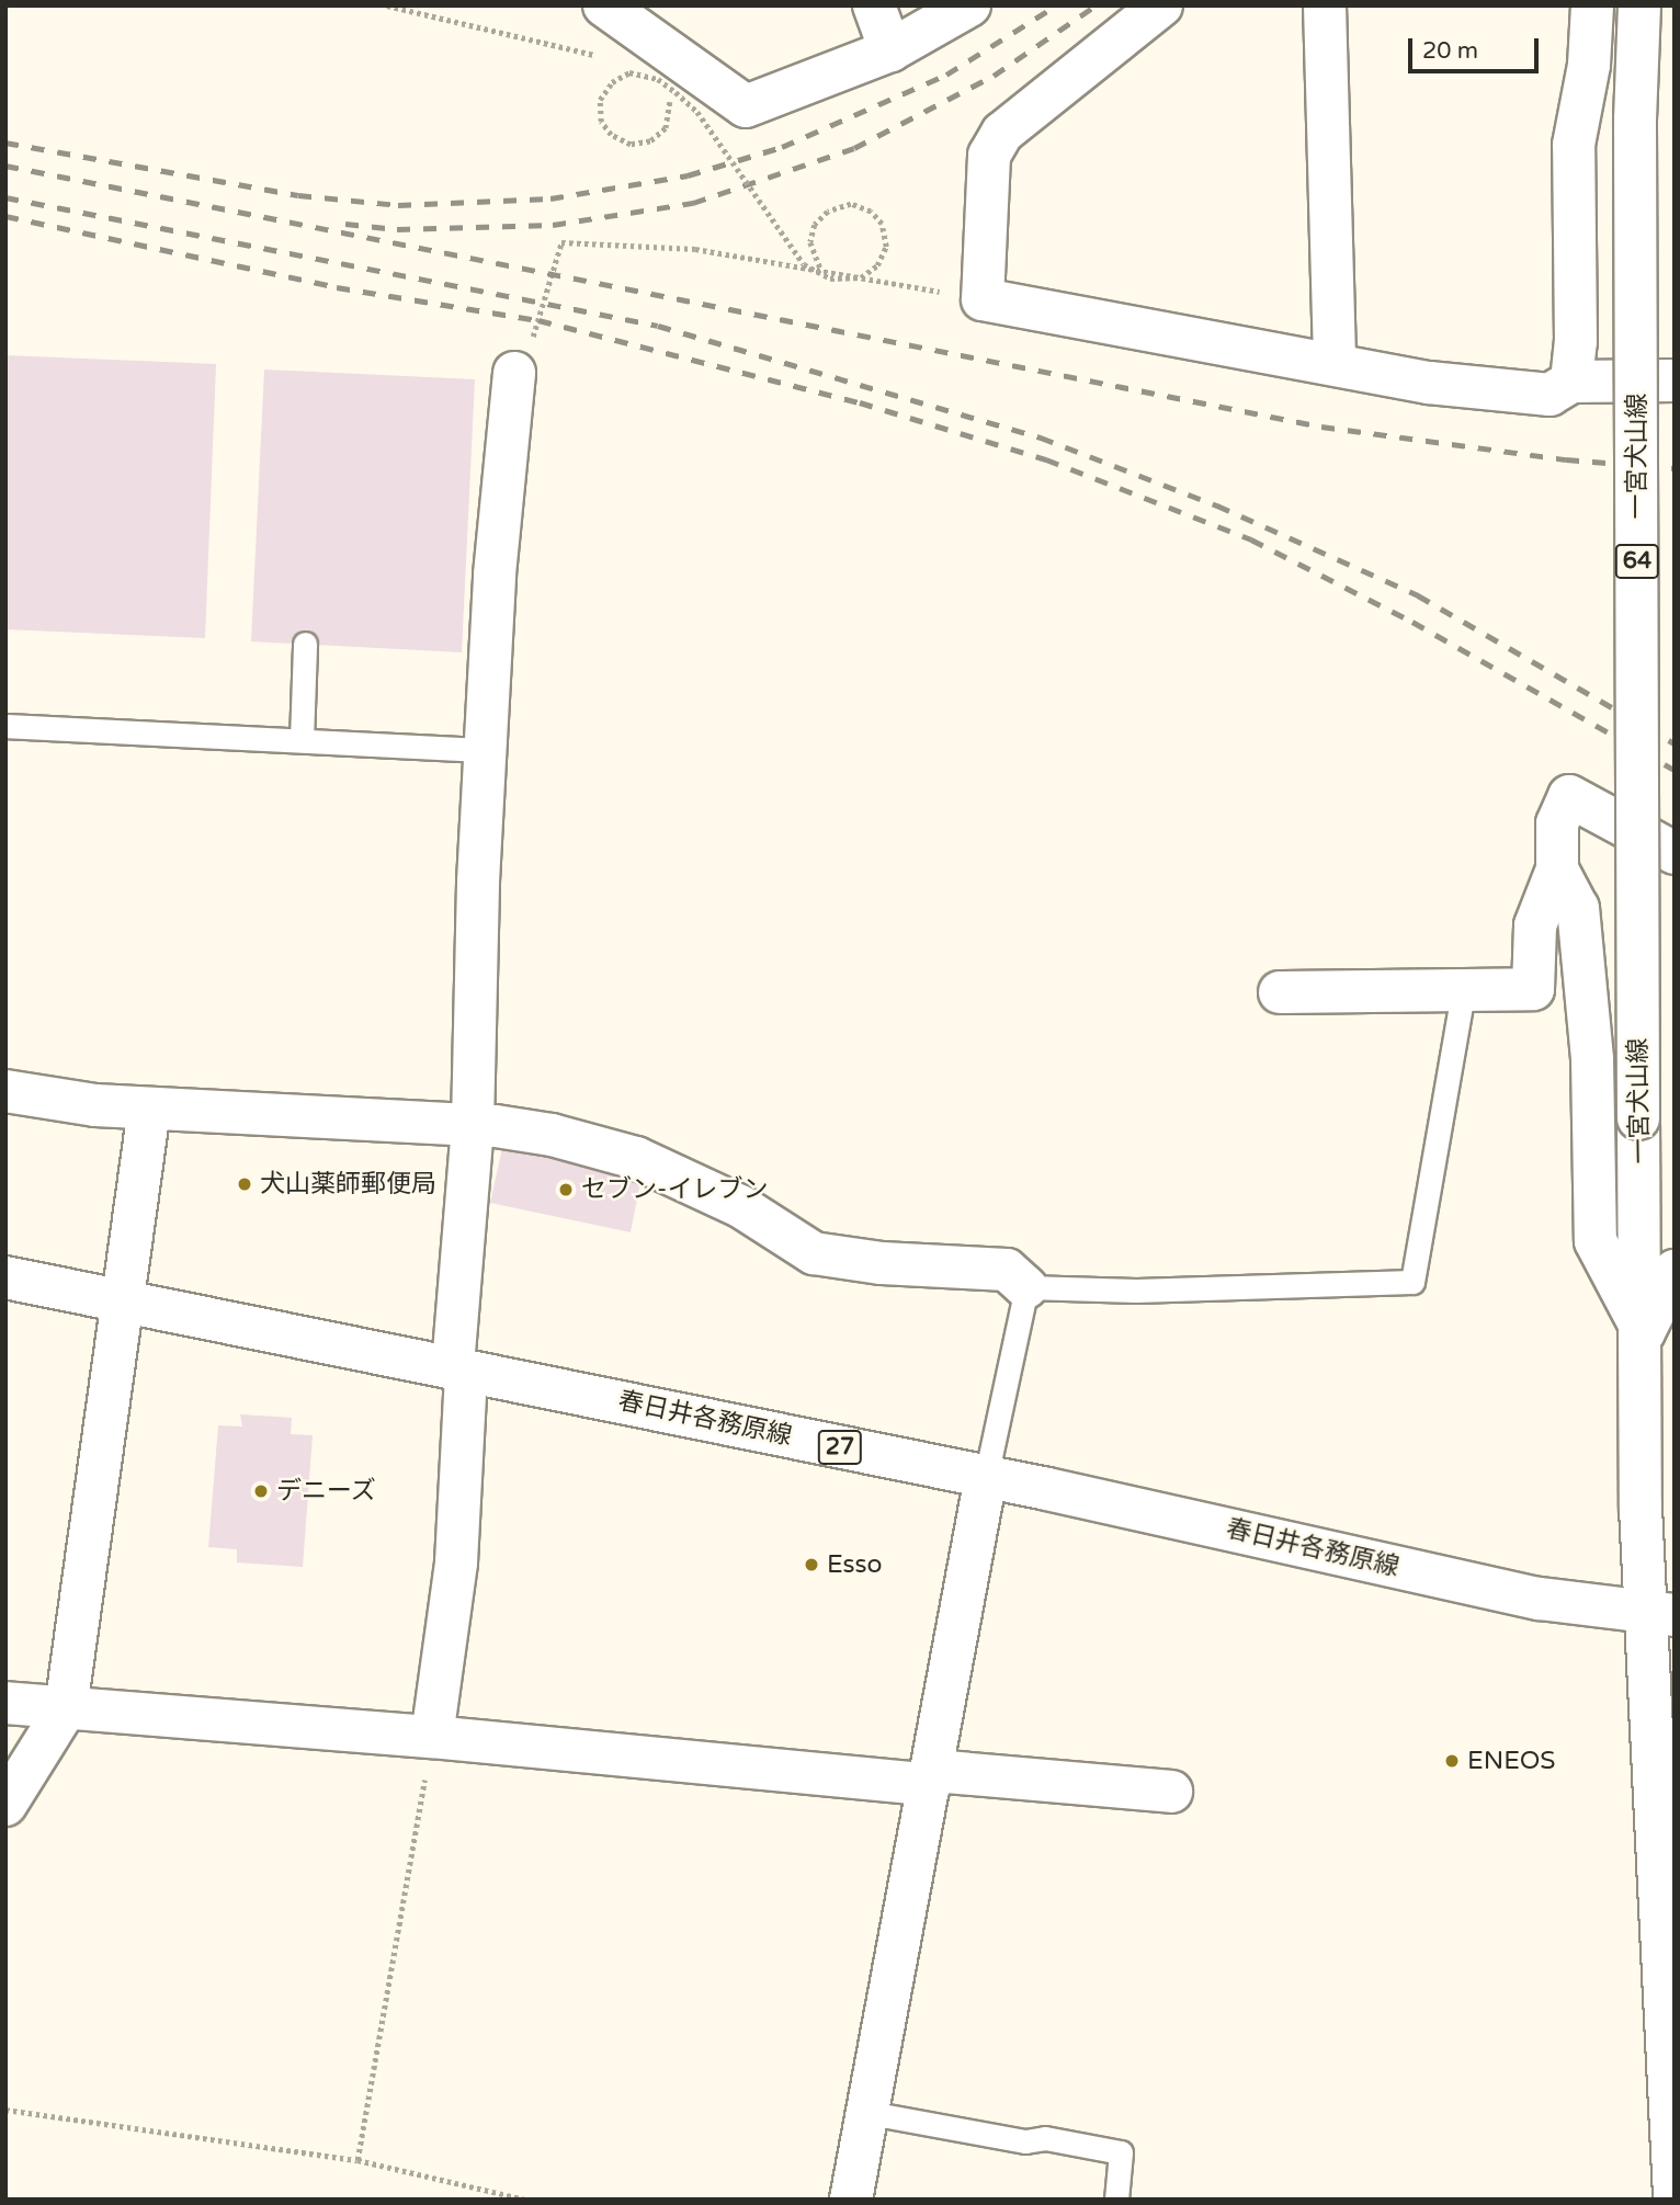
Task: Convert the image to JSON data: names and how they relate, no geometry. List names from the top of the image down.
{
  "streets": {
    "street": [
      "一宮犬山線",
      "64",
      "春日井各務原線",
      "27"
    ]
  },
  "crossings": [
    ["一宮犬山線", "春日井各務原線"]
  ],
  "places": [
    "犬山薬師郵便局",
    "セブン-イレブン",
    "デニーズ",
    "Esso",
    "ENEOS"
  ],
  "scale_bar": "20 m"
}
